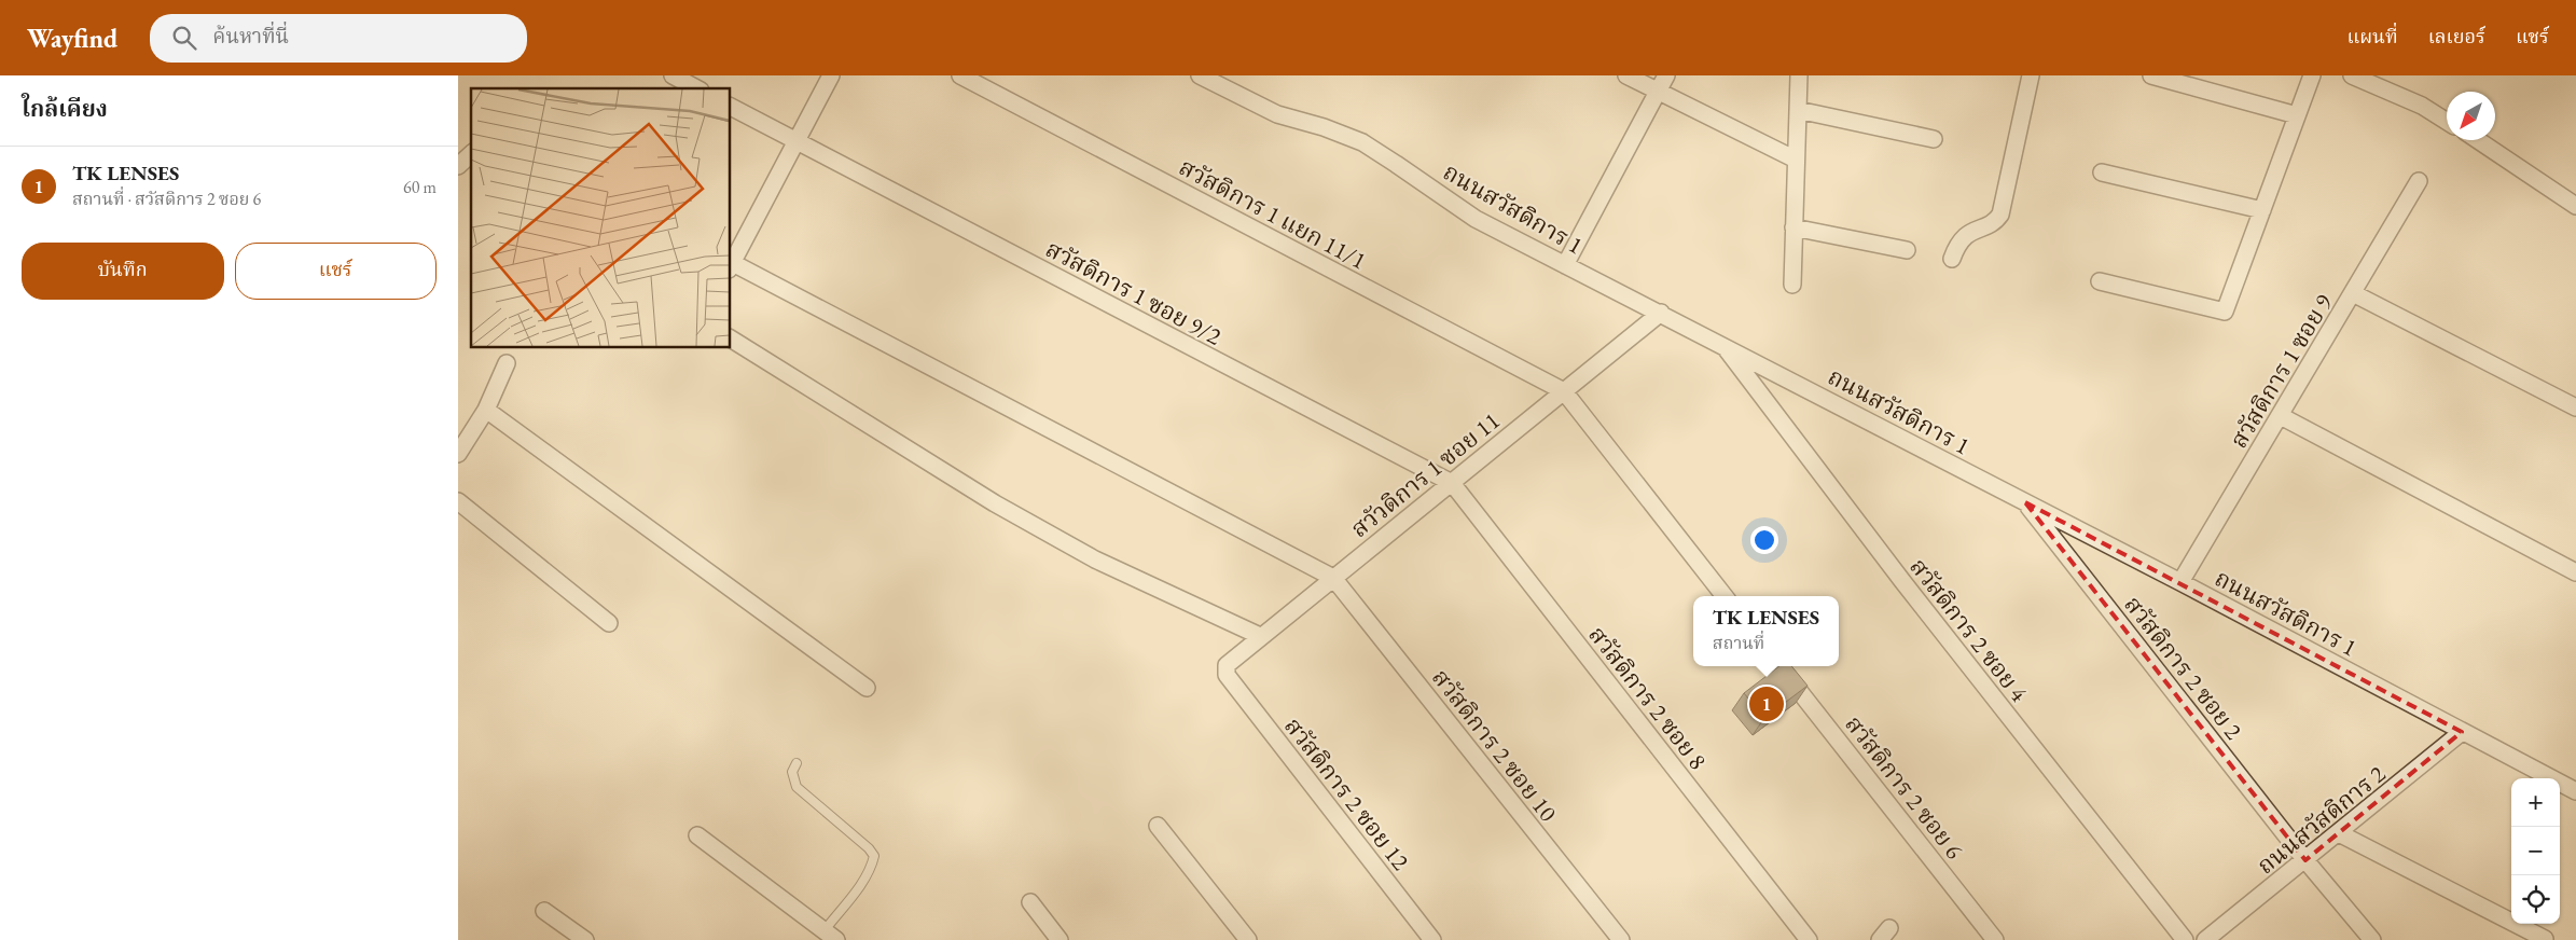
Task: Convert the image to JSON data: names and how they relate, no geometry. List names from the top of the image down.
{
  "streets": {
    "street": [
      "ถนนสวัสดิการ 1",
      "สวัสดิการ 1 แยก 11/1",
      "สวัสดิการ 1 ซอย 9/2",
      "สวัสดิการ 1 ซอย 9",
      "สวัวดิการ 1 ซอย 11",
      "สวัสดิการ 2 ซอย 4",
      "สวัสดิการ 2 ซอย 2",
      "สวัสดิการ 2 ซอย 8",
      "สวัสดิการ 2 ซอย 10",
      "สวัสดิการ 2 ซอย 6",
      "สวัสดิการ 2 ซอย 12",
      "ถนนสวัสดิการ 2"
    ]
  },
  "crossings": [
    ["ถนนสวัสดิการ 1", "สวัสดิการ 1 ซอย 9"],
    ["ถนนสวัสดิการ 1", "สวัวดิการ 1 ซอย 11"],
    ["ถนนสวัสดิการ 1", "สวัสดิการ 2 ซอย 4"],
    ["ถนนสวัสดิการ 1", "สวัสดิการ 2 ซอย 2"],
    ["ถนนสวัสดิการ 1", "ถนนสวัสดิการ 2"],
    ["สวัสดิการ 1 แยก 11/1", "สวัวดิการ 1 ซอย 11"],
    ["สวัสดิการ 1 ซอย 9/2", "สวัวดิการ 1 ซอย 11"],
    ["สวัสดิการ 1 ซอย 9/2", "สวัสดิการ 2 ซอย 8"],
    ["สวัวดิการ 1 ซอย 11", "สวัสดิการ 2 ซอย 8"],
    ["สวัวดิการ 1 ซอย 11", "สวัสดิการ 2 ซอย 10"],
    ["สวัวดิการ 1 ซอย 11", "สวัสดิการ 2 ซอย 12"],
    ["สวัสดิการ 2 ซอย 2", "ถนนสวัสดิการ 2"]
  ],
  "north": "bottom left",
  "page": {
    "header": "Wayfind",
    "search": "ค้นหาที่นี่",
    "nav": ["แผนที่", "เลเยอร์", "แชร์"],
    "heading": "ใกล้เคียง",
    "list": [
      {
        "mark": "1",
        "name": "TK LENSES",
        "note": "สถานที่ · สวัสดิการ 2 ซอย 6",
        "value": "60 m"
      }
    ],
    "buttons": ["บันทึก", "แชร์"],
    "popup": ["TK LENSES", "สถานที่"],
    "pins": "1",
    "map_buttons": ["+", "−"]
  }
}
